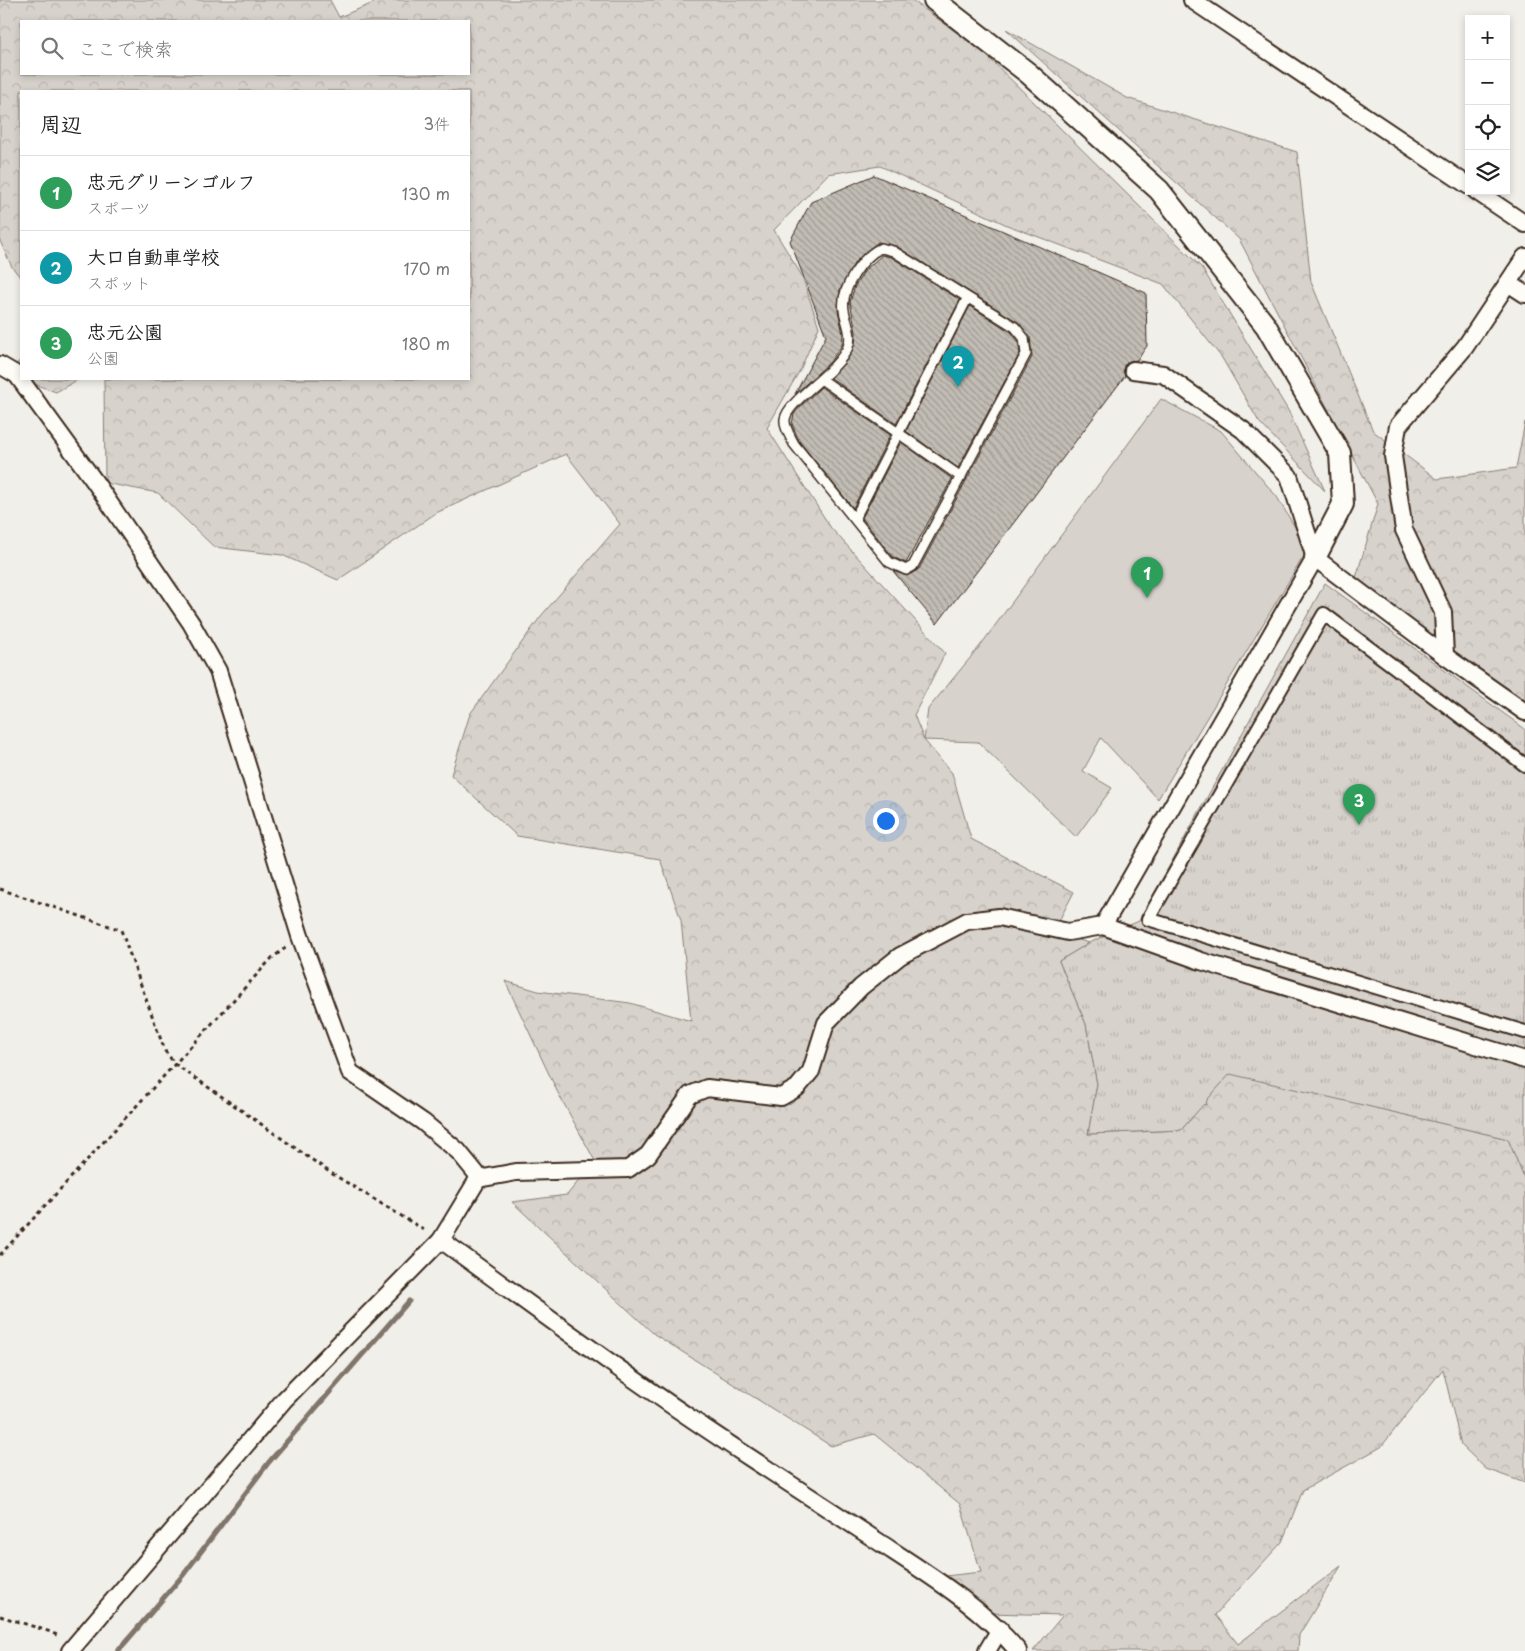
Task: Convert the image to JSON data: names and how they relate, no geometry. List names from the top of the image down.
{
  "page": {
    "map_buttons": ["+", "−"],
    "search": "ここで検索",
    "heading": ["周辺", "3件"],
    "list": [
      {
        "mark": "1",
        "name": "忠元グリーンゴルフ",
        "note": "スポーツ",
        "value": "130 m"
      },
      {
        "mark": "2",
        "name": "大口自動車学校",
        "note": "スポット",
        "value": "170 m"
      },
      {
        "mark": "3",
        "name": "忠元公園",
        "note": "公園",
        "value": "180 m"
      }
    ],
    "pins": ["2", "1", "3"]
  }
}
